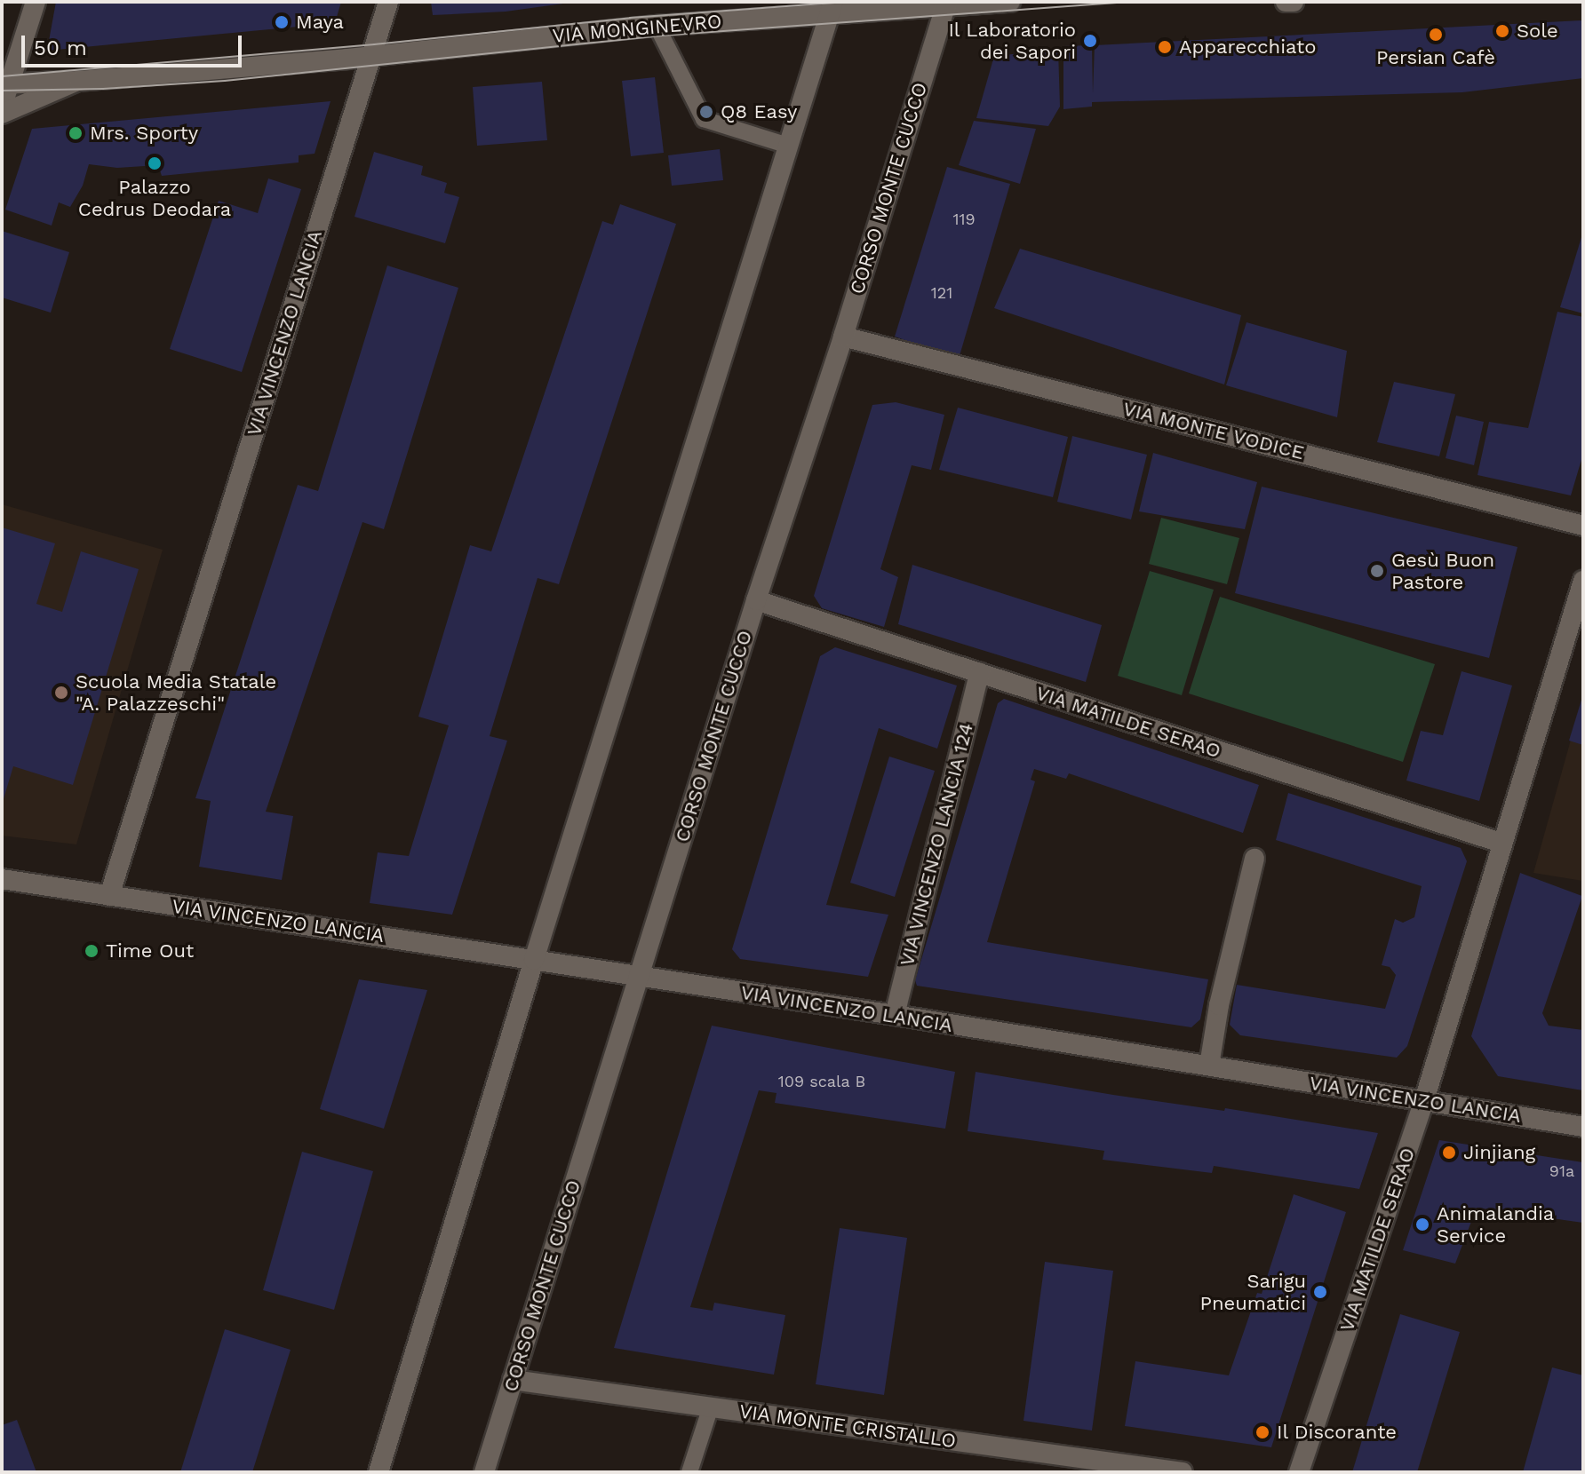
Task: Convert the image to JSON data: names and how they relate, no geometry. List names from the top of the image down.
{
  "streets": {
    "street": [
      "VIA MONGINEVRO",
      "CORSO MONTE CUCCO",
      "VIA VINCENZO LANCIA",
      "VIA MONTE VODICE",
      "VIA MATILDE SERAO",
      "VIA VINCENZO LANCIA 124",
      "VIA MONTE CRISTALLO"
    ]
  },
  "crossings": [
    ["VIA MONGINEVRO", "CORSO MONTE CUCCO"],
    ["VIA MONGINEVRO", "VIA VINCENZO LANCIA"],
    ["CORSO MONTE CUCCO", "VIA VINCENZO LANCIA"],
    ["CORSO MONTE CUCCO", "VIA MONTE VODICE"],
    ["CORSO MONTE CUCCO", "VIA MATILDE SERAO"],
    ["CORSO MONTE CUCCO", "VIA MONTE CRISTALLO"],
    ["VIA VINCENZO LANCIA", "VIA MATILDE SERAO"],
    ["VIA VINCENZO LANCIA", "VIA VINCENZO LANCIA 124"],
    ["VIA MATILDE SERAO", "VIA VINCENZO LANCIA 124"]
  ],
  "places": [
    "Maya",
    "Sole",
    "Persian Cafè",
    "Il Laboratorio dei Sapori",
    "Apparecchiato",
    "Q8 Easy",
    "Mrs. Sporty",
    "Palazzo Cedrus Deodara",
    "Gesù Buon Pastore",
    "Scuola Media Statale \"A. Palazzeschi\"",
    "Time Out",
    "Jinjiang",
    "Animalandia Service",
    "Sarigu Pneumatici",
    "Il Discorante"
  ],
  "house_numbers": [
    "119",
    "121",
    "109 scala B",
    "91a"
  ],
  "scale_bar": "50 m"
}
